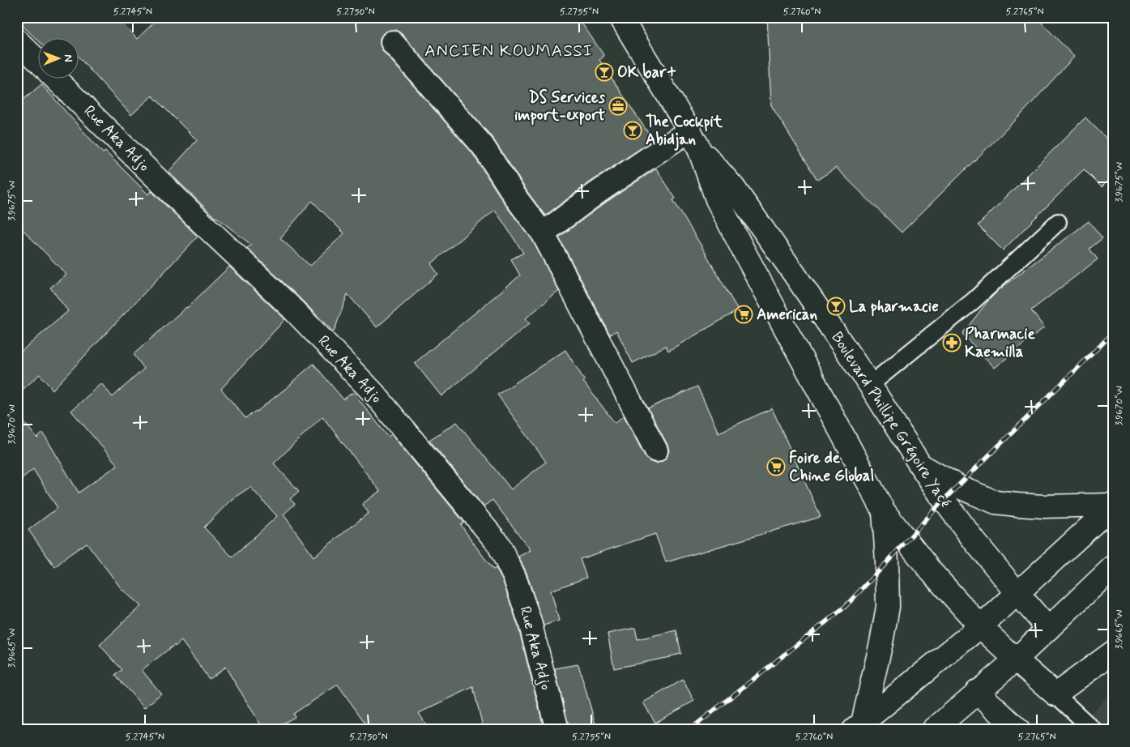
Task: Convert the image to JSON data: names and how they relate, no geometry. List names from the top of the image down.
{
  "streets": {
    "main road": ["Rue Aka Adjo", "Boulevard Phillipe Grégoire Yacé"]
  },
  "districts": ["ANCIEN KOUMASSI"],
  "places": {
    "bar": ["OK bar+", "The Cockpit Abidjan", "La pharmacie"],
    "office": ["DS Services import-export"],
    "supermarket": ["American", "Foire de Chine Global"],
    "pharmacy": ["Pharmacie Kaemilla"]
  },
  "north": "right",
  "coordinates": [
    "5.2745°N",
    "5.2750°N",
    "5.2755°N",
    "5.2760°N",
    "5.2765°N",
    "3.9675°W",
    "3.9670°W",
    "3.9665°W"
  ]
}
